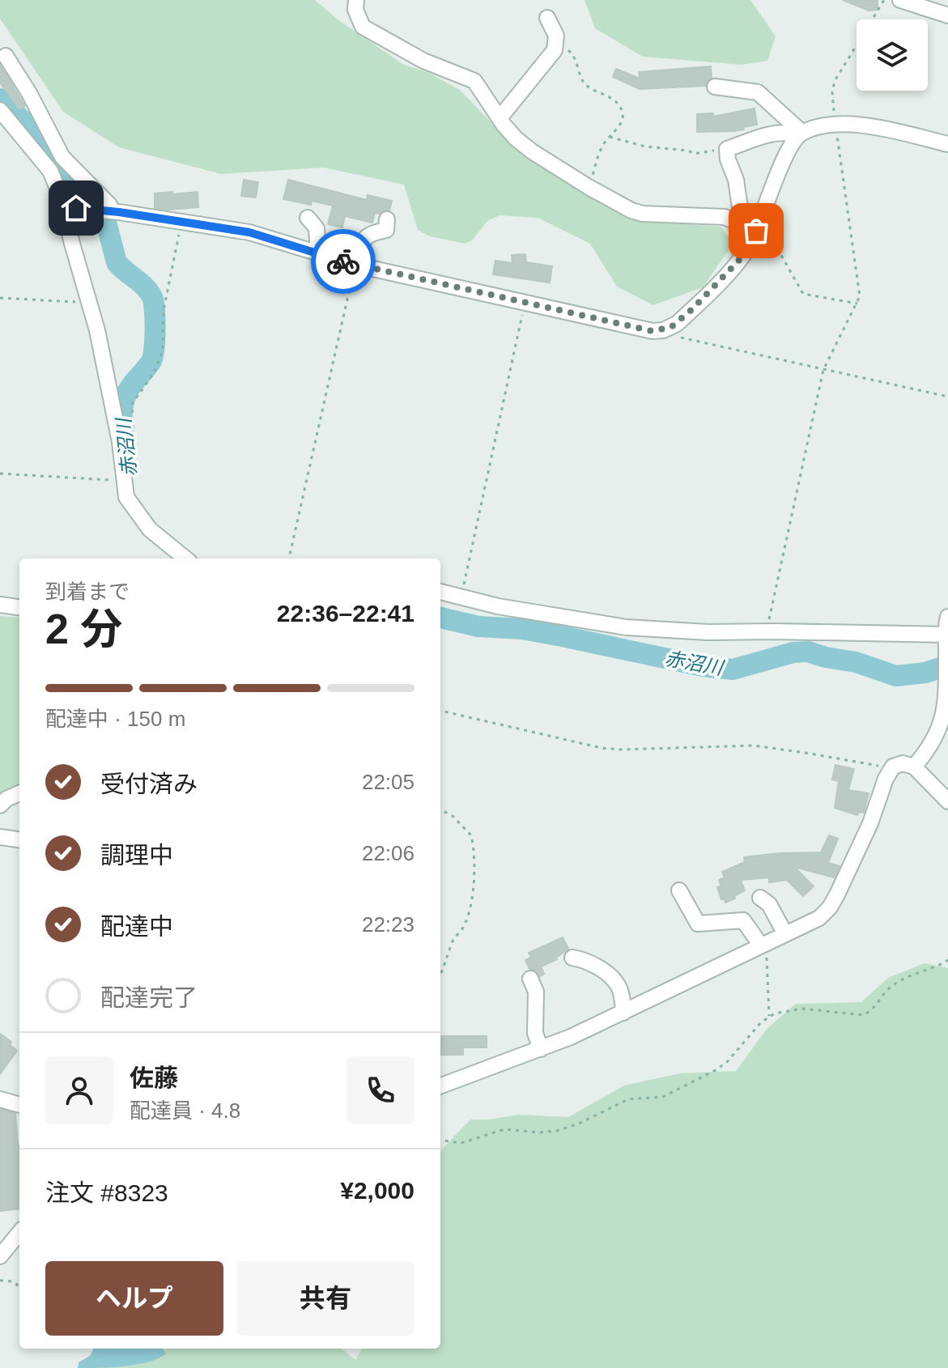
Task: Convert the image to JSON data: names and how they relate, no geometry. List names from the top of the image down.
{
  "water": ["赤沼川"],
  "page": {
    "heading": ["2 分", "到着まで", "22:36–22:41"],
    "panel": [
      "佐藤",
      "配達員 · 4.8",
      "注文 #8323",
      "¥2,000"
    ],
    "bar": "配達中 · 150 m",
    "list": [
      ["受付済み", "22:05"],
      ["調理中", "22:06"],
      ["配達中", "22:23"],
      "配達完了"
    ],
    "buttons": ["ヘルプ", "共有"]
  }
}
